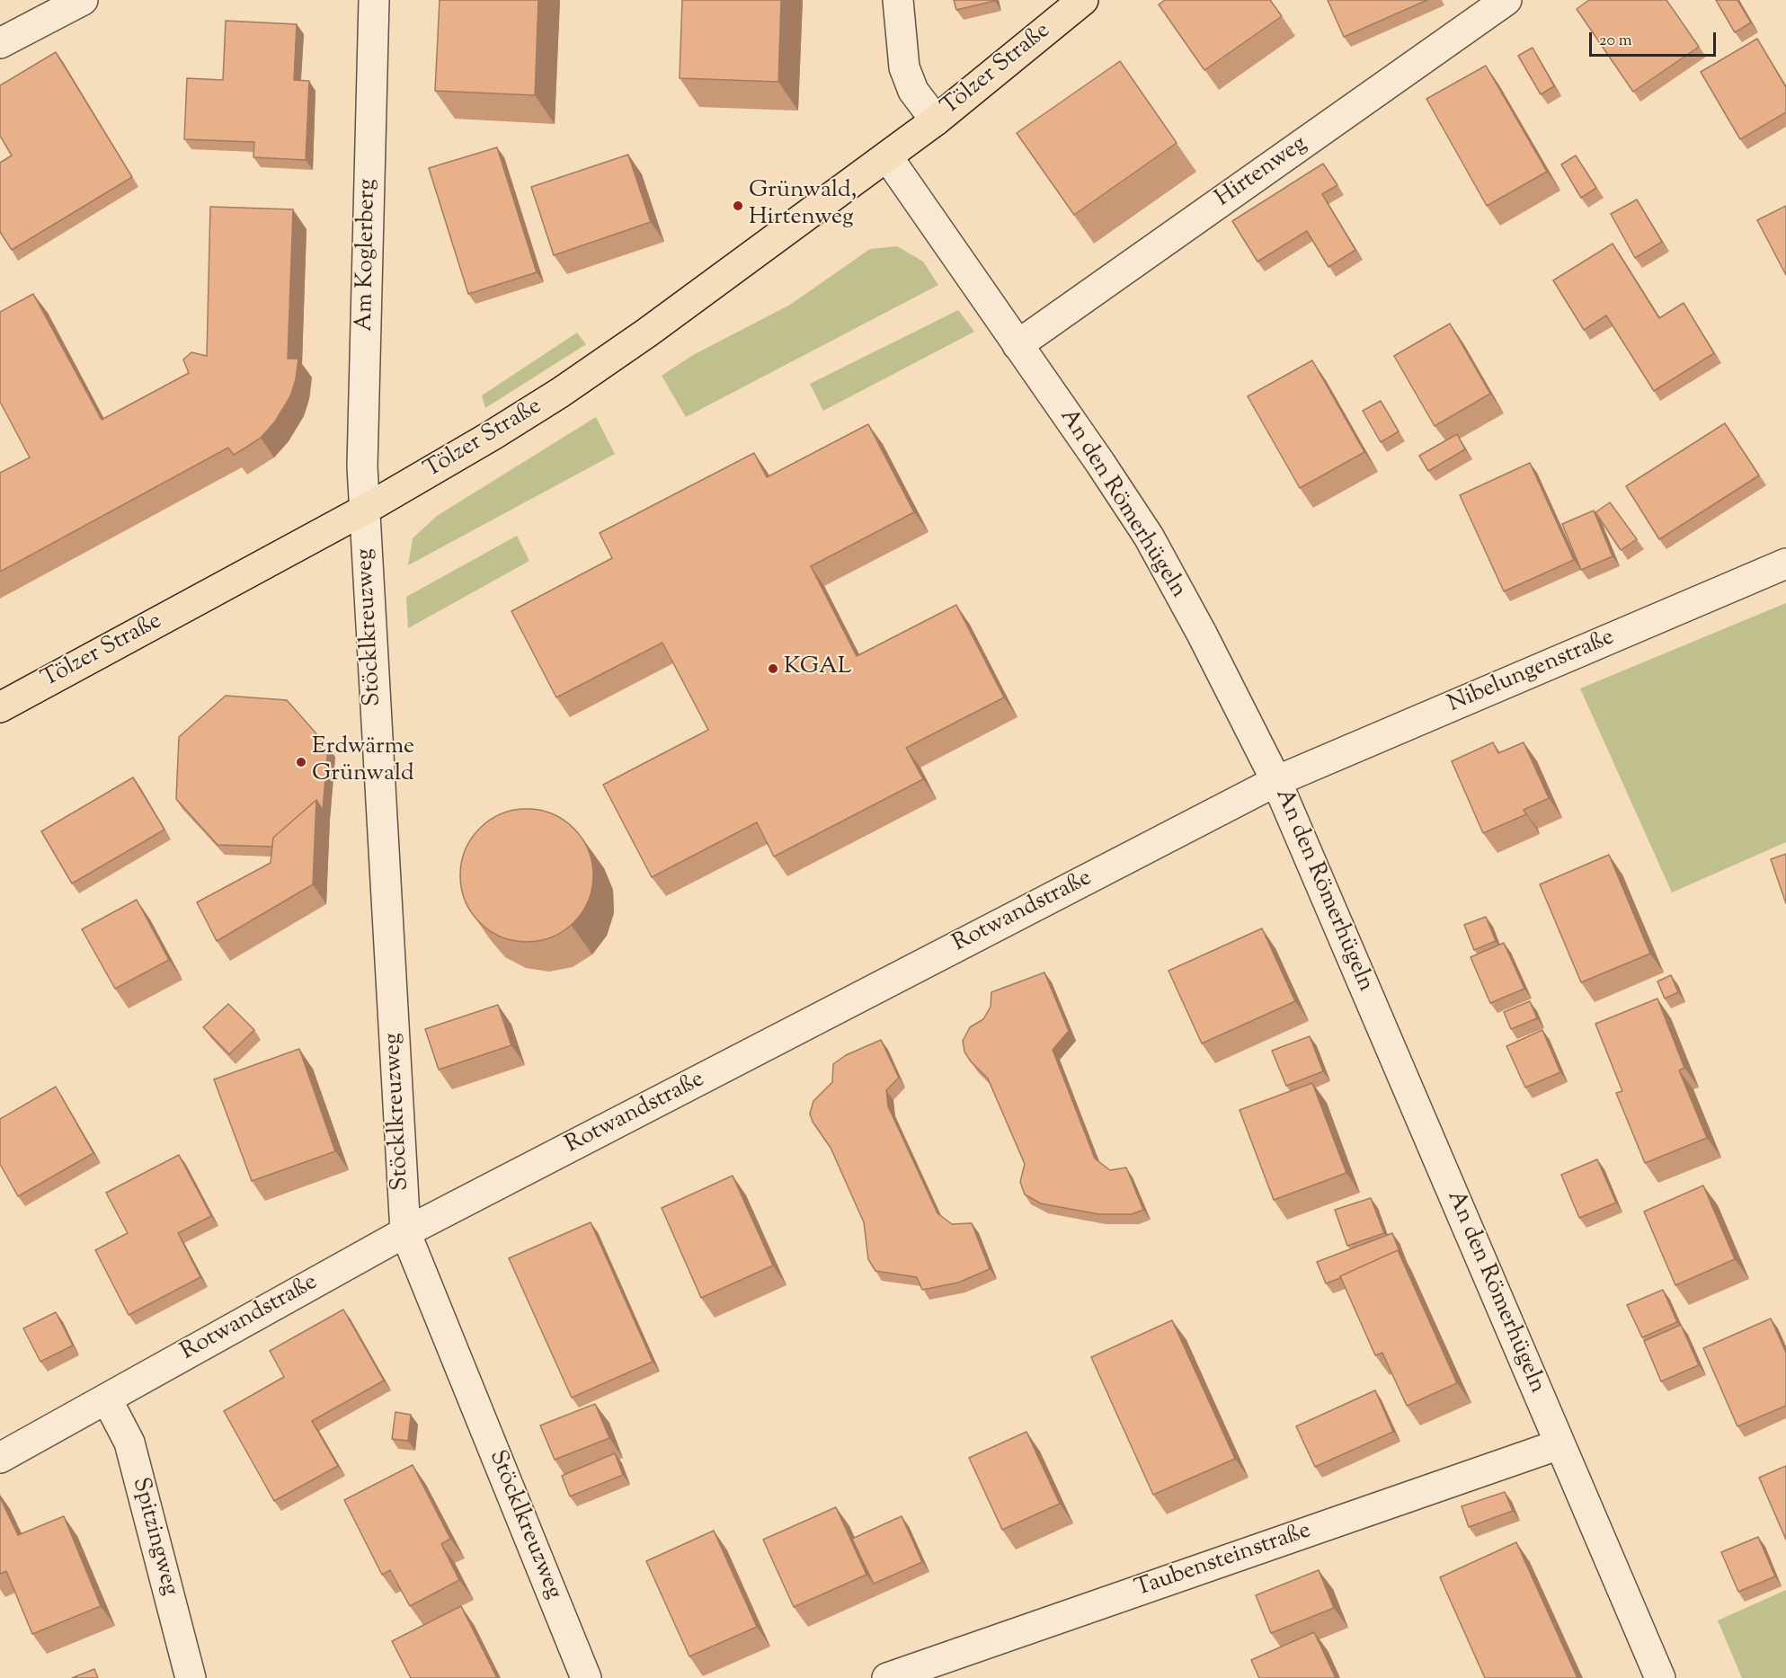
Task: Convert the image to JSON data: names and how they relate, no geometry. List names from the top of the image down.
{
  "streets": {
    "main road": ["Tölzer Straße"],
    "street": [
      "Hirtenweg",
      "Am Koglerberg",
      "An den Römerhügeln",
      "Stöcklkreuzweg",
      "Nibelungenstraße",
      "Rotwandstraße",
      "Spitzingweg",
      "Taubensteinstraße"
    ]
  },
  "crossings": [
    ["Tölzer Straße", "Am Koglerberg"],
    ["Tölzer Straße", "An den Römerhügeln"],
    ["Tölzer Straße", "Stöcklkreuzweg"],
    ["Hirtenweg", "An den Römerhügeln"],
    ["Am Koglerberg", "Stöcklkreuzweg"],
    ["An den Römerhügeln", "Nibelungenstraße"],
    ["An den Römerhügeln", "Rotwandstraße"],
    ["An den Römerhügeln", "Taubensteinstraße"],
    ["Stöcklkreuzweg", "Rotwandstraße"],
    ["Nibelungenstraße", "Rotwandstraße"],
    ["Rotwandstraße", "Spitzingweg"]
  ],
  "places": ["Grünwald, Hirtenweg", "KGAL", "Erdwärme Grünwald"],
  "scale_bar": "20 m"
}
